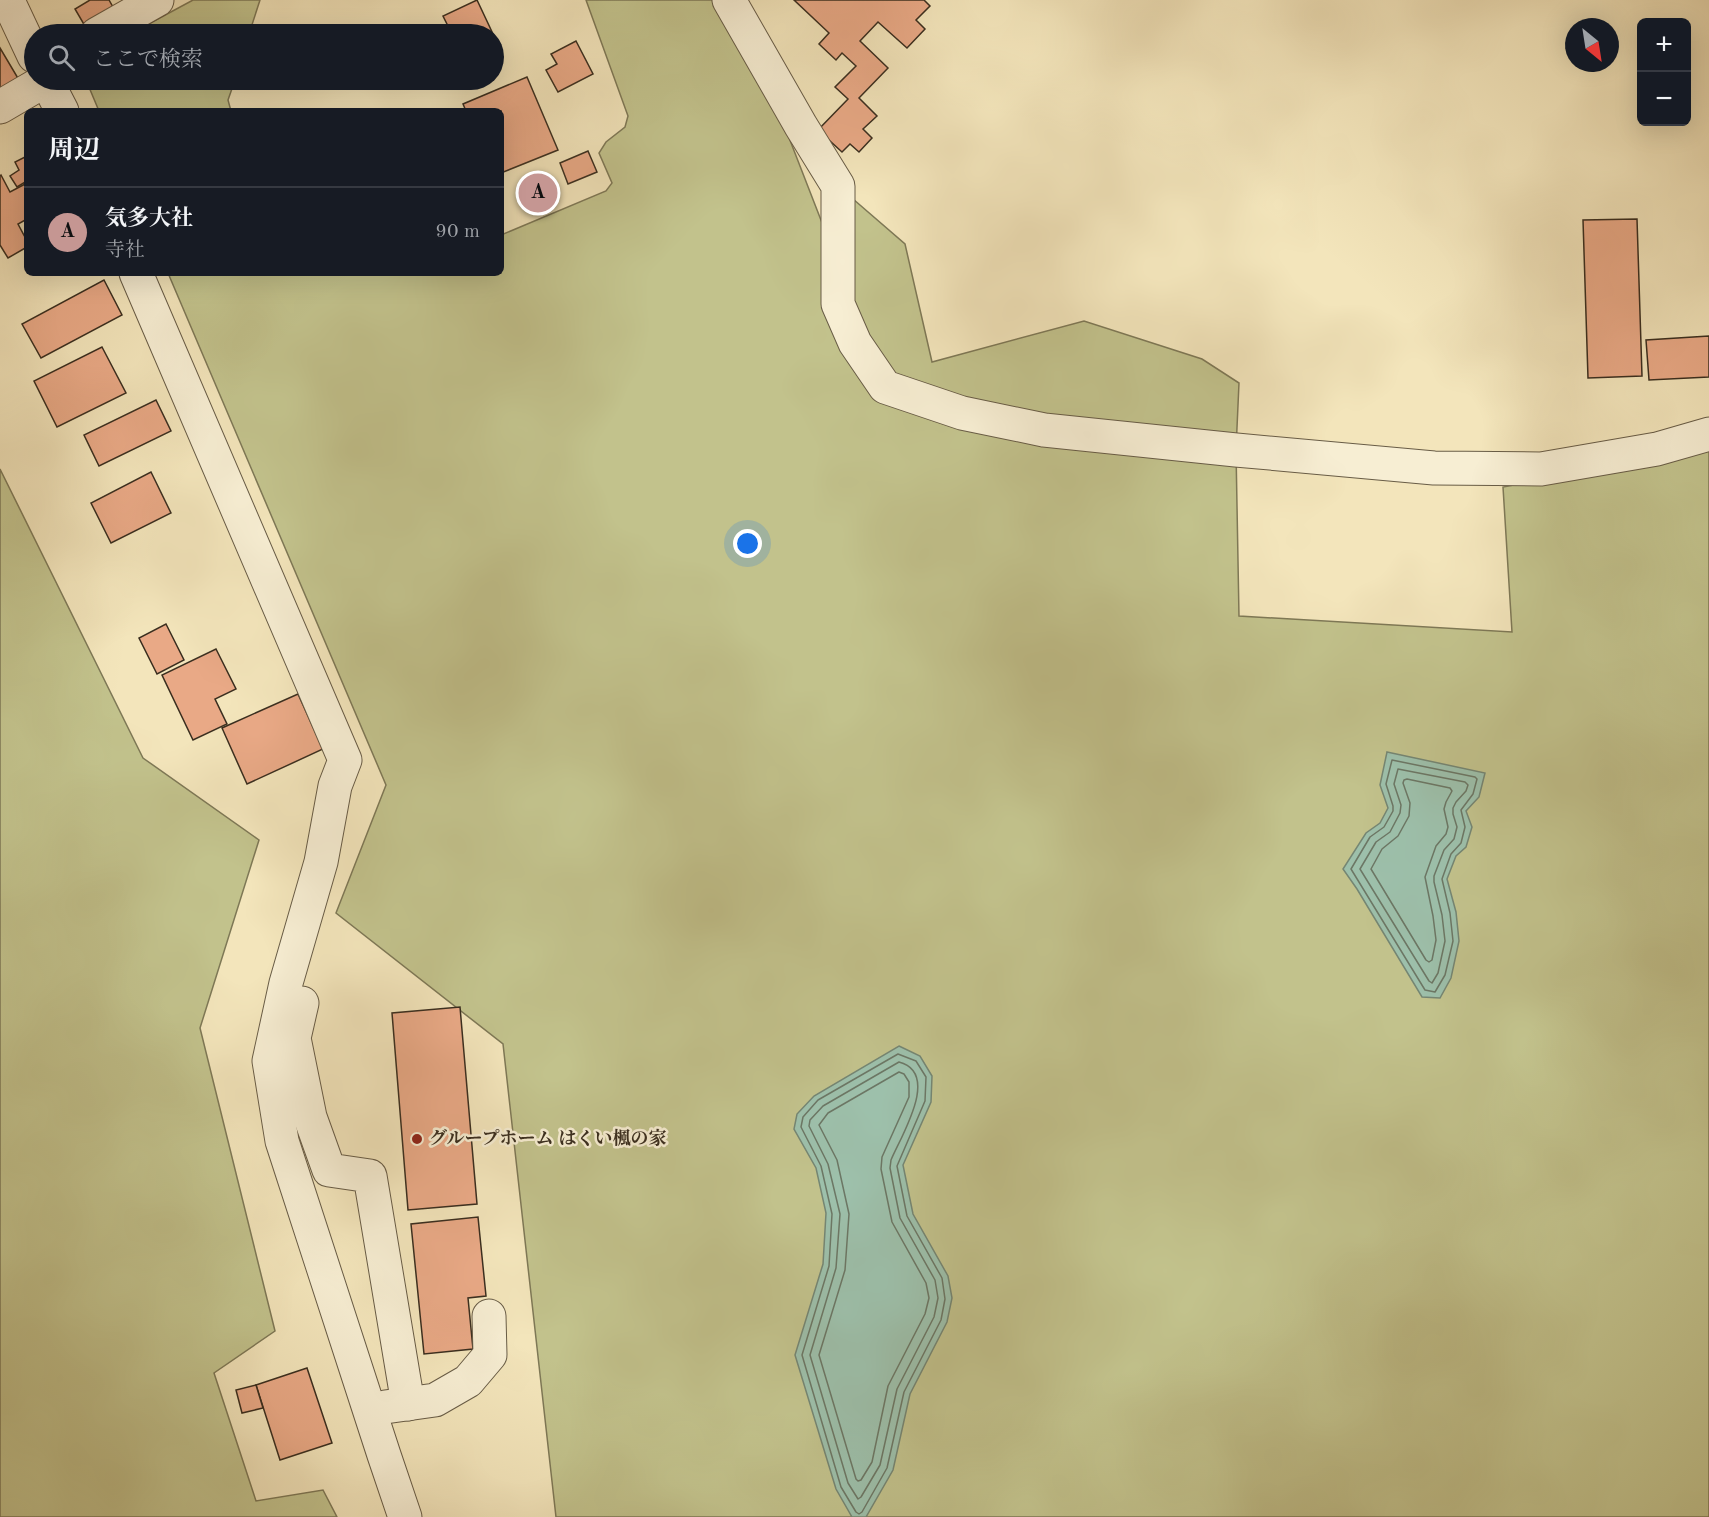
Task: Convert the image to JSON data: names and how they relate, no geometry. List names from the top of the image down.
{
  "places": ["グループホーム はくい楓の家"],
  "north": "bottom right",
  "page": {
    "map_buttons": ["+", "−"],
    "search": "ここで検索",
    "heading": "周辺",
    "pins": "A",
    "list": [
      {
        "mark": "A",
        "name": "気多大社",
        "note": "寺社",
        "value": "90 m"
      }
    ]
  }
}
